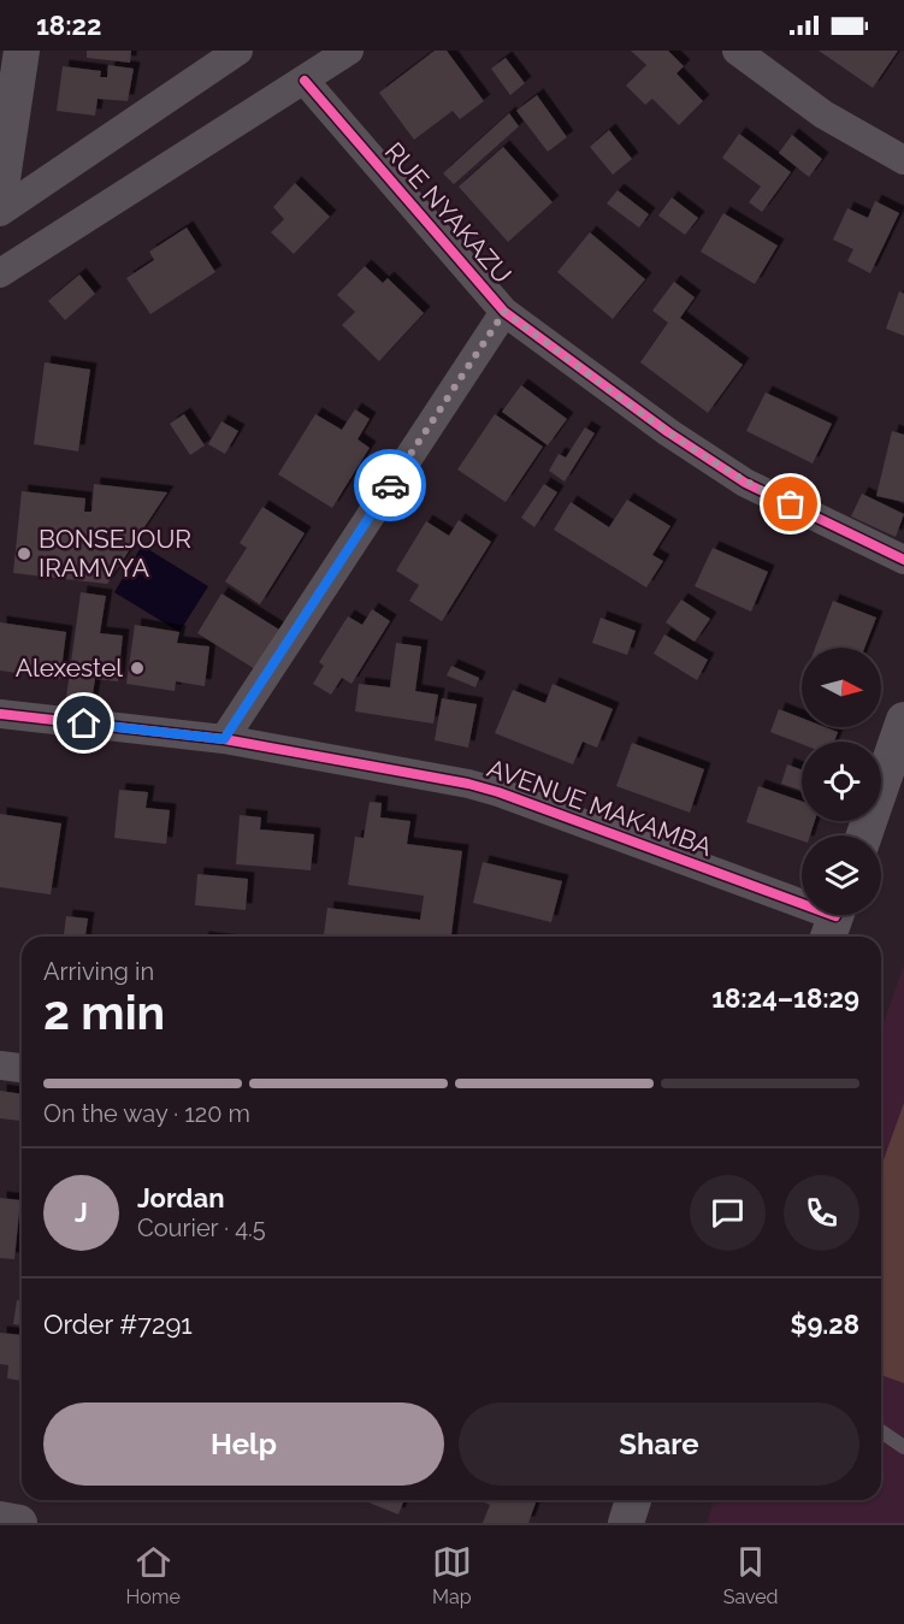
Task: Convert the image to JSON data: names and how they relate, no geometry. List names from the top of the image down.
{
  "streets": {
    "street": ["RUE NYAKAZU", "AVENUE MAKAMBA"]
  },
  "places": ["BONSEJOUR IRAMVYA", "Alexestel"],
  "north": "right",
  "page": {
    "status": "18:22",
    "heading": ["2 min", "Arriving in", "18:24–18:29"],
    "panel": [
      "Jordan",
      "Courier · 4.5",
      "Order #7291",
      "$9.28"
    ],
    "bar": "On the way · 120 m",
    "round": "J",
    "buttons": ["Help", "Share"],
    "tabs": ["Home", "Map", "Saved"]
  }
}
